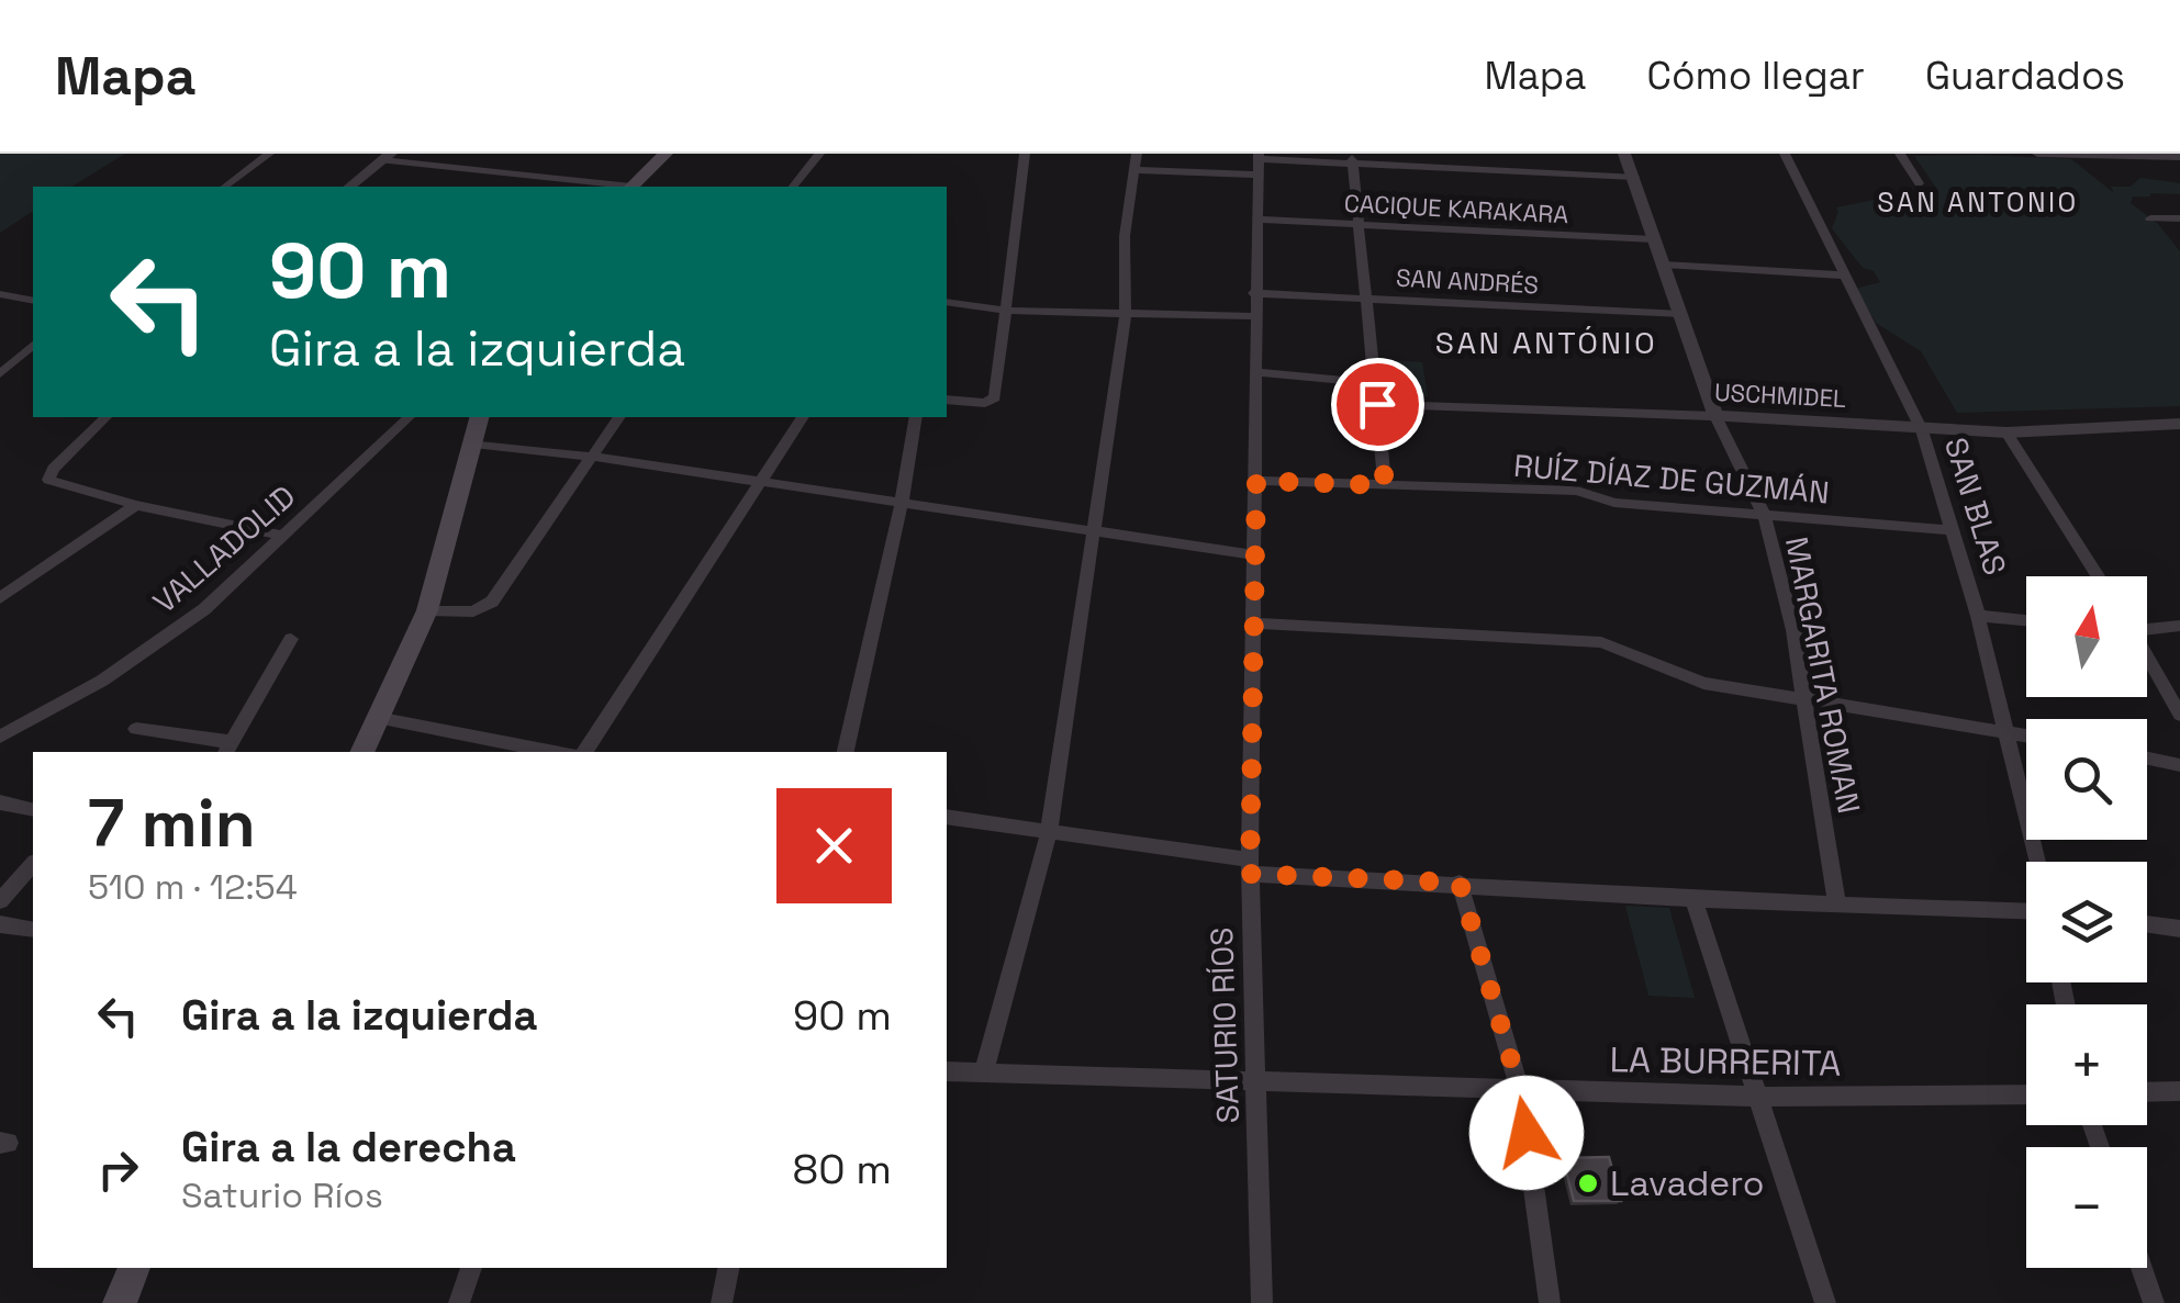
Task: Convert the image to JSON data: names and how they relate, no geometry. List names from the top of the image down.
{
  "streets": {
    "street": [
      "CACIQUE KARAKARA",
      "SAN ANDRÉS",
      "USCHMIDEL",
      "RUÍZ DÍAZ DE GUZMÁN",
      "SAN BLAS",
      "VALLADOLID",
      "MARGARITA ROMAN",
      "SATURIO RÍOS",
      "LA BURRERITA"
    ]
  },
  "crossings": [
    ["CACIQUE KARAKARA", "MARGARITA ROMAN"],
    ["CACIQUE KARAKARA", "SATURIO RÍOS"],
    ["SAN ANDRÉS", "MARGARITA ROMAN"],
    ["SAN ANDRÉS", "SATURIO RÍOS"],
    ["USCHMIDEL", "SAN BLAS"],
    ["USCHMIDEL", "MARGARITA ROMAN"],
    ["RUÍZ DÍAZ DE GUZMÁN", "SAN BLAS"],
    ["RUÍZ DÍAZ DE GUZMÁN", "MARGARITA ROMAN"],
    ["RUÍZ DÍAZ DE GUZMÁN", "SATURIO RÍOS"],
    ["SATURIO RÍOS", "LA BURRERITA"]
  ],
  "districts": ["SAN ANTONIO", "SAN ANTÓNIO"],
  "places": ["Lavadero"],
  "north": "top",
  "page": {
    "header": "Mapa",
    "nav": ["Mapa", "Cómo llegar", "Guardados"],
    "turn": ["90 m", "Gira a la izquierda"],
    "map_buttons": ["+", "−"],
    "heading": ["7 min", "510 m · 12:54"],
    "list": [
      {
        "name": "Gira a la izquierda",
        "value": "90 m"
      },
      {
        "name": "Gira a la derecha",
        "note": "Saturio Ríos",
        "value": "80 m"
      }
    ]
  }
}
